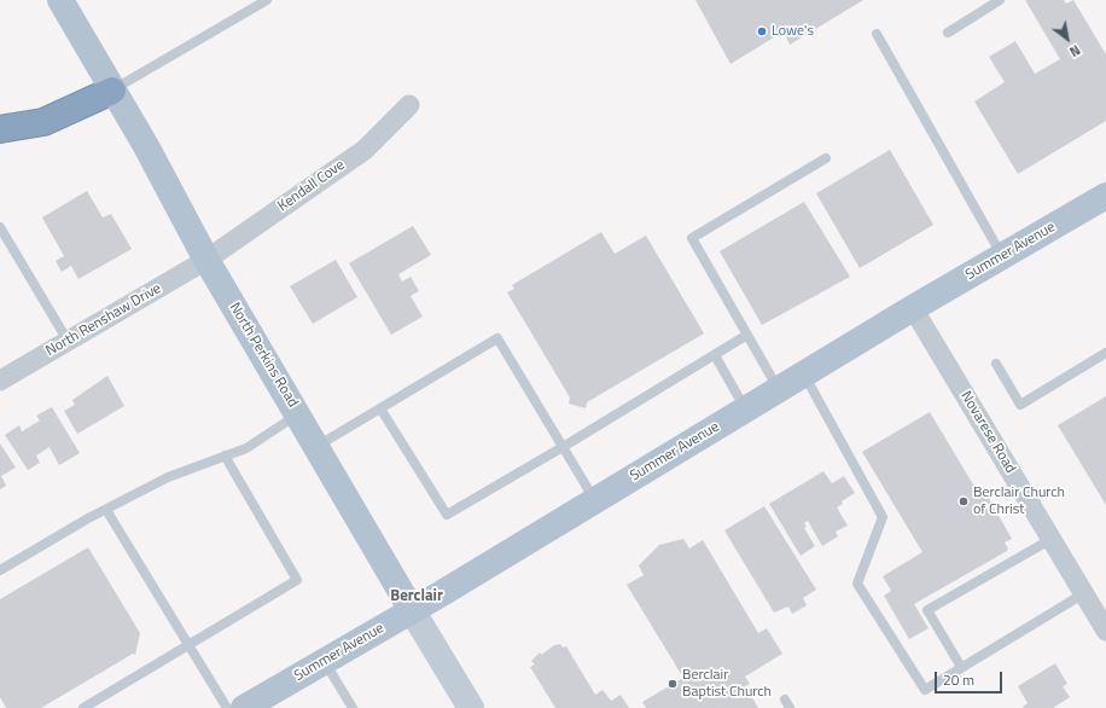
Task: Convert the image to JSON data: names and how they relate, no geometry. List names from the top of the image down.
{
  "streets": {
    "main road": ["Summer Avenue", "North Perkins Road"],
    "street": ["Kendall Cove", "North Renshaw Drive", "Novarese Road"]
  },
  "crossings": [
    ["Kendall Cove", "North Renshaw Drive"],
    ["Kendall Cove", "North Perkins Road"],
    ["Summer Avenue", "North Perkins Road"],
    ["Summer Avenue", "Novarese Road"],
    ["North Renshaw Drive", "North Perkins Road"]
  ],
  "districts": ["Berclair"],
  "places": ["Lowe's", "Berclair Church of Christ", "Berclair Baptist Church"],
  "scale_bar": "20 m",
  "north": "bottom right"
}
